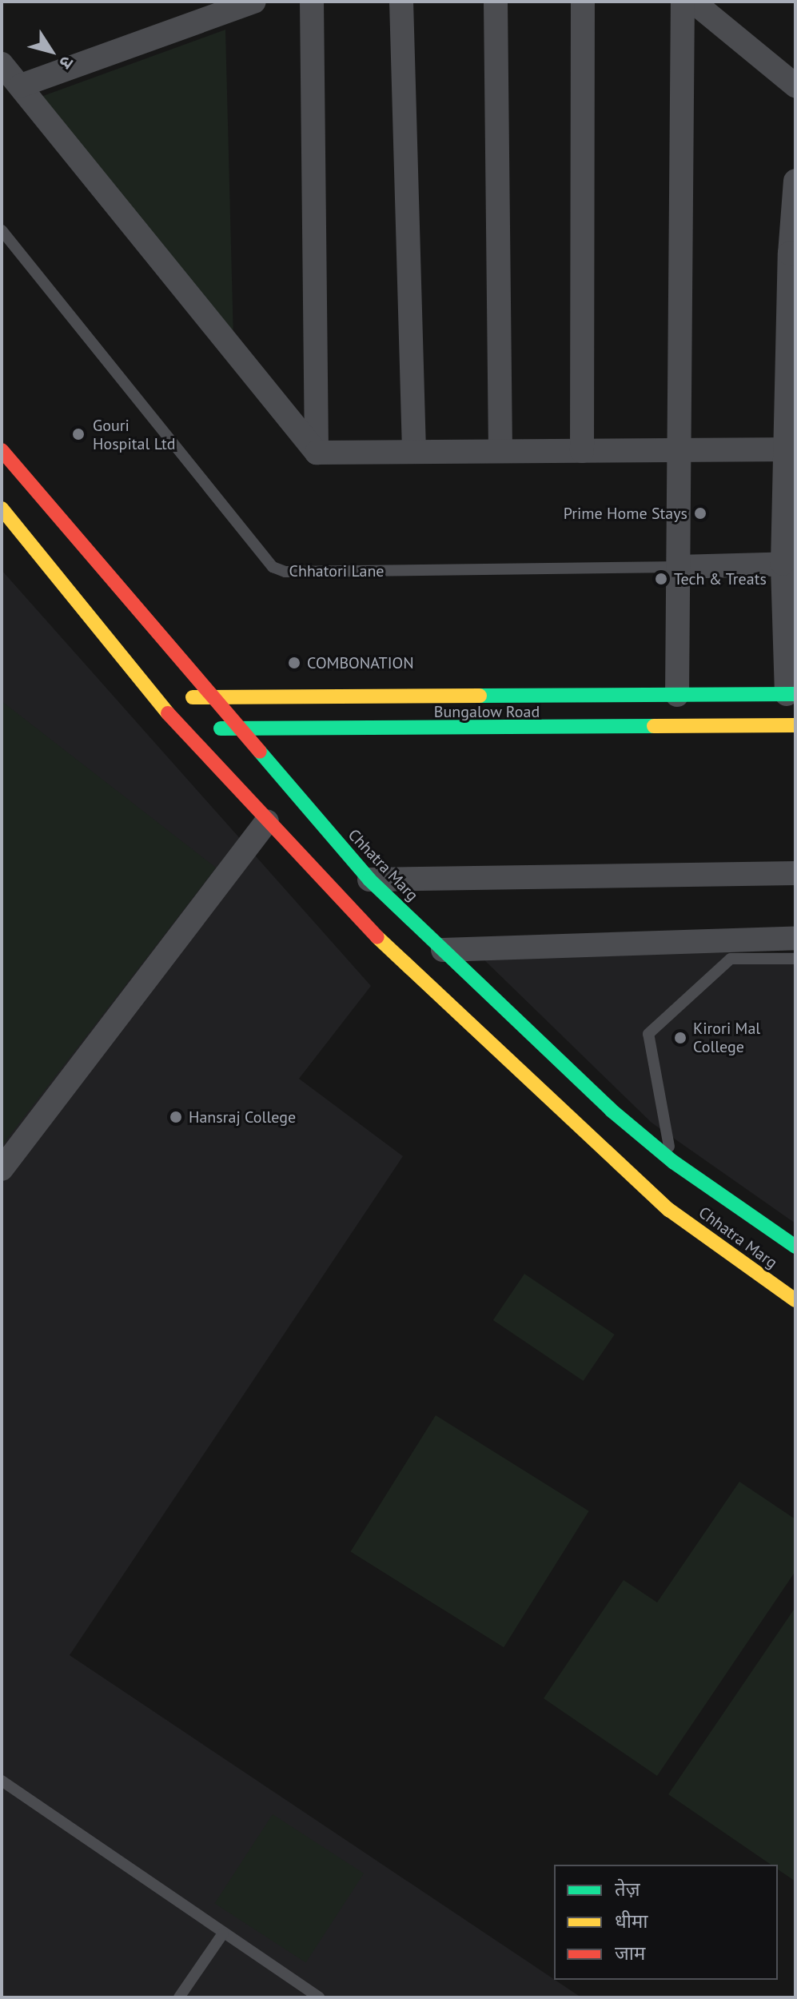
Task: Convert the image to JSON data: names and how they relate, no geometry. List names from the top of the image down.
{
  "streets": {
    "street": ["Chhatori Lane", "Bungalow Road", "Chhatra Marg"]
  },
  "crossings": [
    ["Bungalow Road", "Chhatra Marg"]
  ],
  "places": [
    "Gouri Hospital Ltd",
    "Prime Home Stays",
    "Tech & Treats",
    "COMBONATION",
    "Kirori Mal College",
    "Hansraj College"
  ],
  "legend": ["तेज़", "धीमा", "जाम"],
  "north": "bottom right"
}
